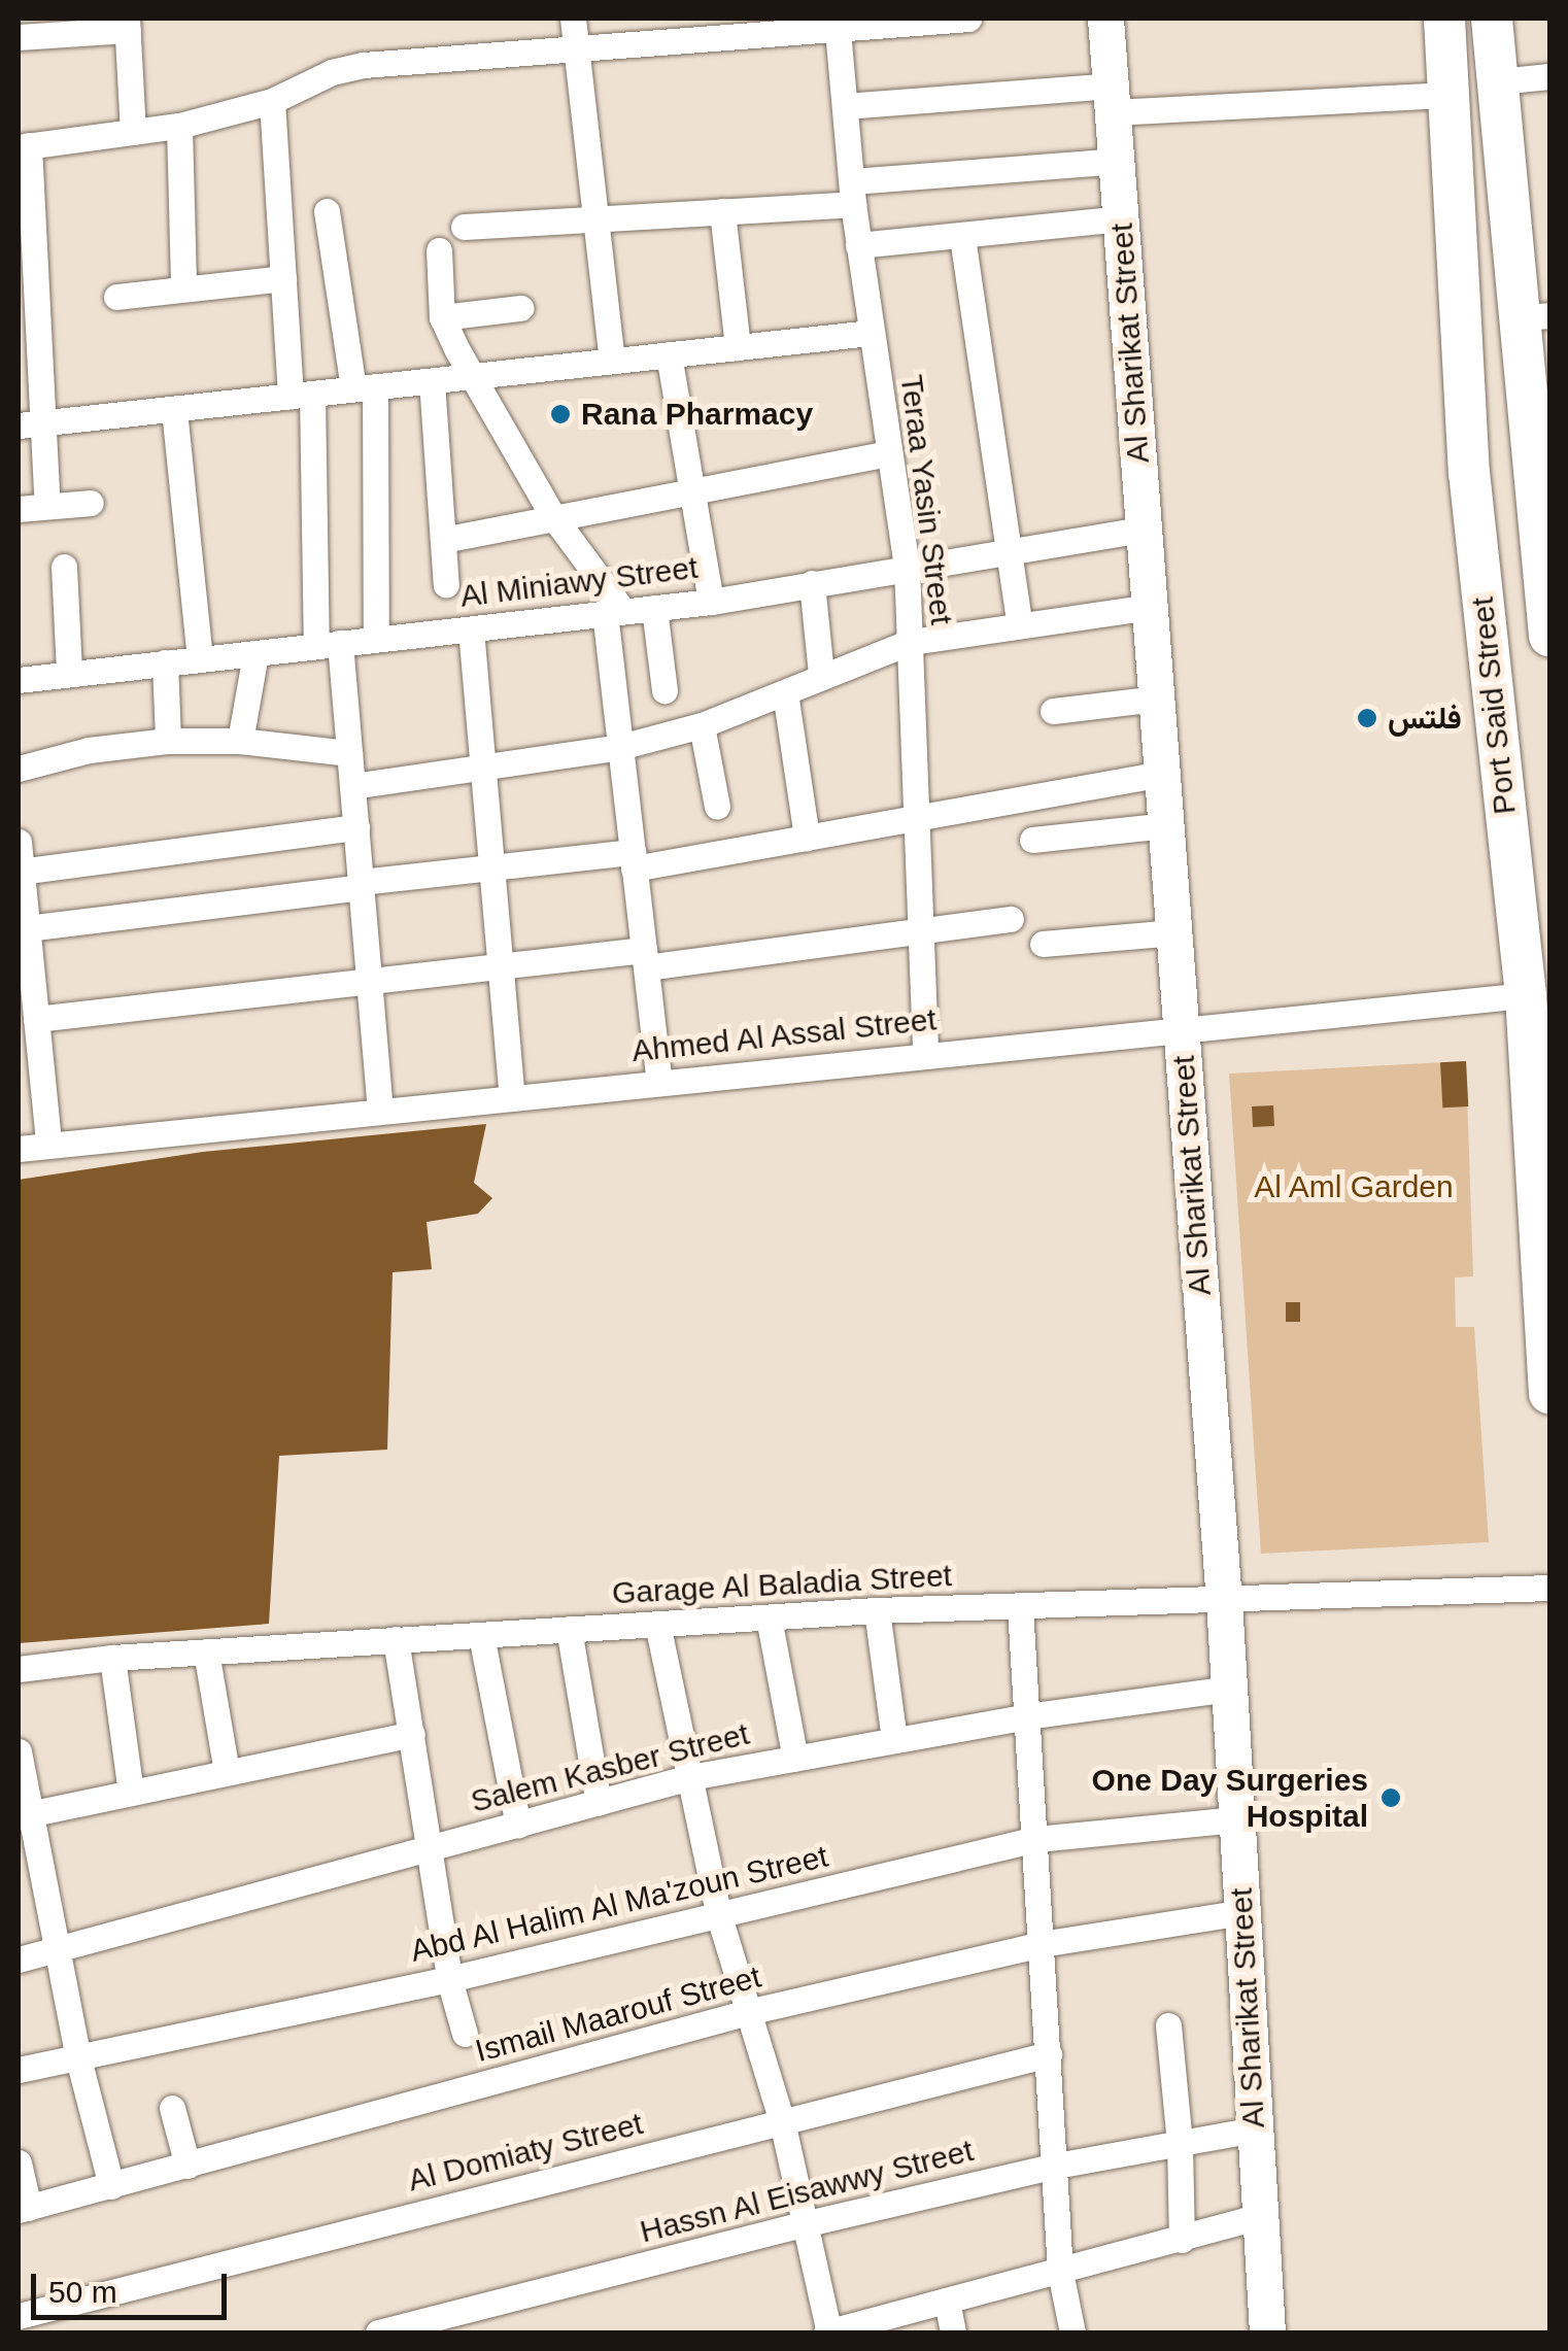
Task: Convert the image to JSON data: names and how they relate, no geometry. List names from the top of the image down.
{
  "streets": {
    "main road": ["Al Sharikat Street", "Port Said Street"],
    "street": [
      "Teraa Yasin Street",
      "Al Miniawy Street",
      "Ahmed Al Assal Street",
      "Garage Al Baladia Street",
      "Salem Kasber Street",
      "Abd Al Halim Al Ma'zoun Street",
      "Ismail Maarouf Street",
      "Al Domiaty Street",
      "Hassn Al Eisawwy Street"
    ]
  },
  "crossings": [
    ["Al Sharikat Street", "Al Miniawy Street"],
    ["Al Sharikat Street", "Ahmed Al Assal Street"],
    ["Al Sharikat Street", "Garage Al Baladia Street"],
    ["Al Sharikat Street", "Salem Kasber Street"],
    ["Al Sharikat Street", "Abd Al Halim Al Ma'zoun Street"],
    ["Al Sharikat Street", "Ismail Maarouf Street"],
    ["Al Sharikat Street", "Hassn Al Eisawwy Street"],
    ["Teraa Yasin Street", "Al Miniawy Street"],
    ["Teraa Yasin Street", "Ahmed Al Assal Street"],
    ["Port Said Street", "Ahmed Al Assal Street"]
  ],
  "parks": ["Al Aml Garden"],
  "places": ["Rana Pharmacy", "فلتس", "One Day Surgeries Hospital"],
  "scale_bar": "50 m"
}
